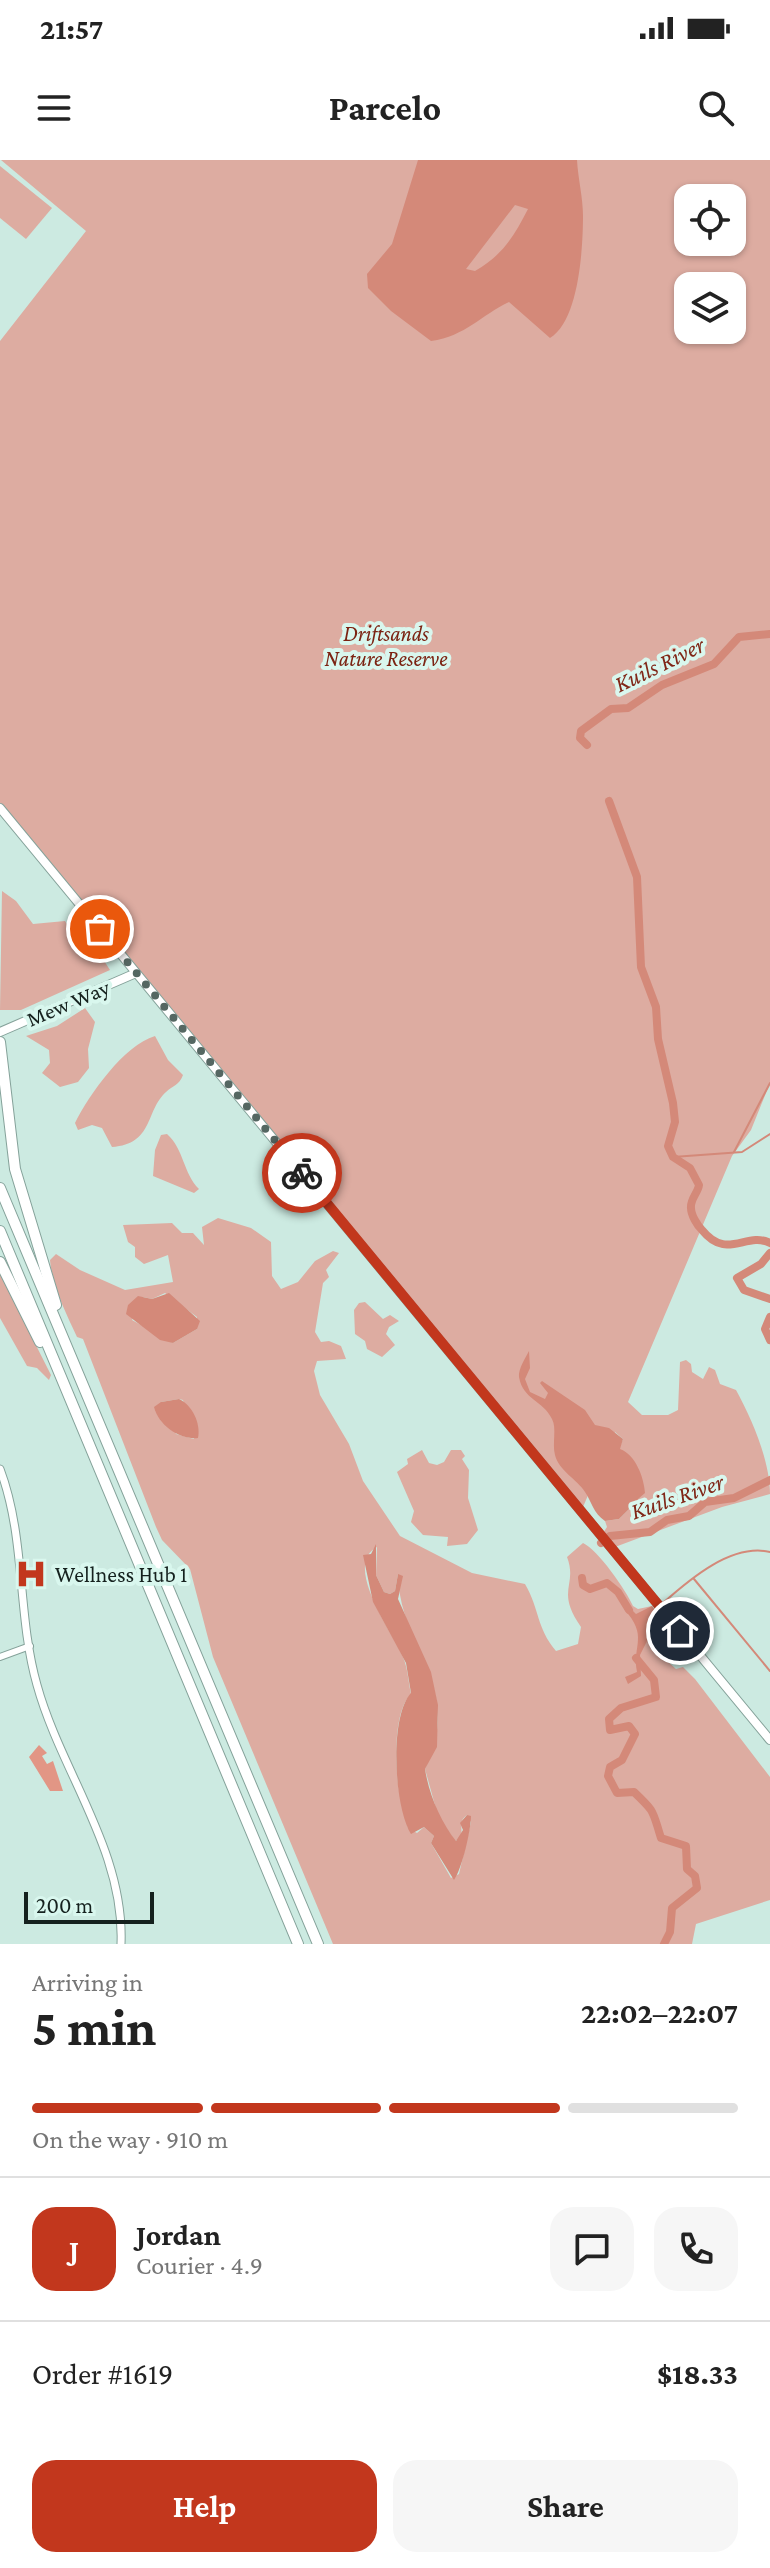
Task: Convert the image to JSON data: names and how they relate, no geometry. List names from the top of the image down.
{
  "streets": {
    "main road": ["Mew Way"]
  },
  "water": ["Kuils River"],
  "parks": ["Driftsands Nature Reserve"],
  "places": {
    "hospital": ["Wellness Hub 1"]
  },
  "scale_bar": "200 m",
  "page": {
    "status": "21:57",
    "header": "Parcelo",
    "scale": "200 m",
    "heading": ["5 min", "Arriving in", "22:02–22:07"],
    "panel": [
      "Jordan",
      "Courier · 4.9",
      "Order #1619",
      "$18.33"
    ],
    "bar": "On the way · 910 m",
    "round": "J",
    "buttons": ["Help", "Share"]
  }
}
